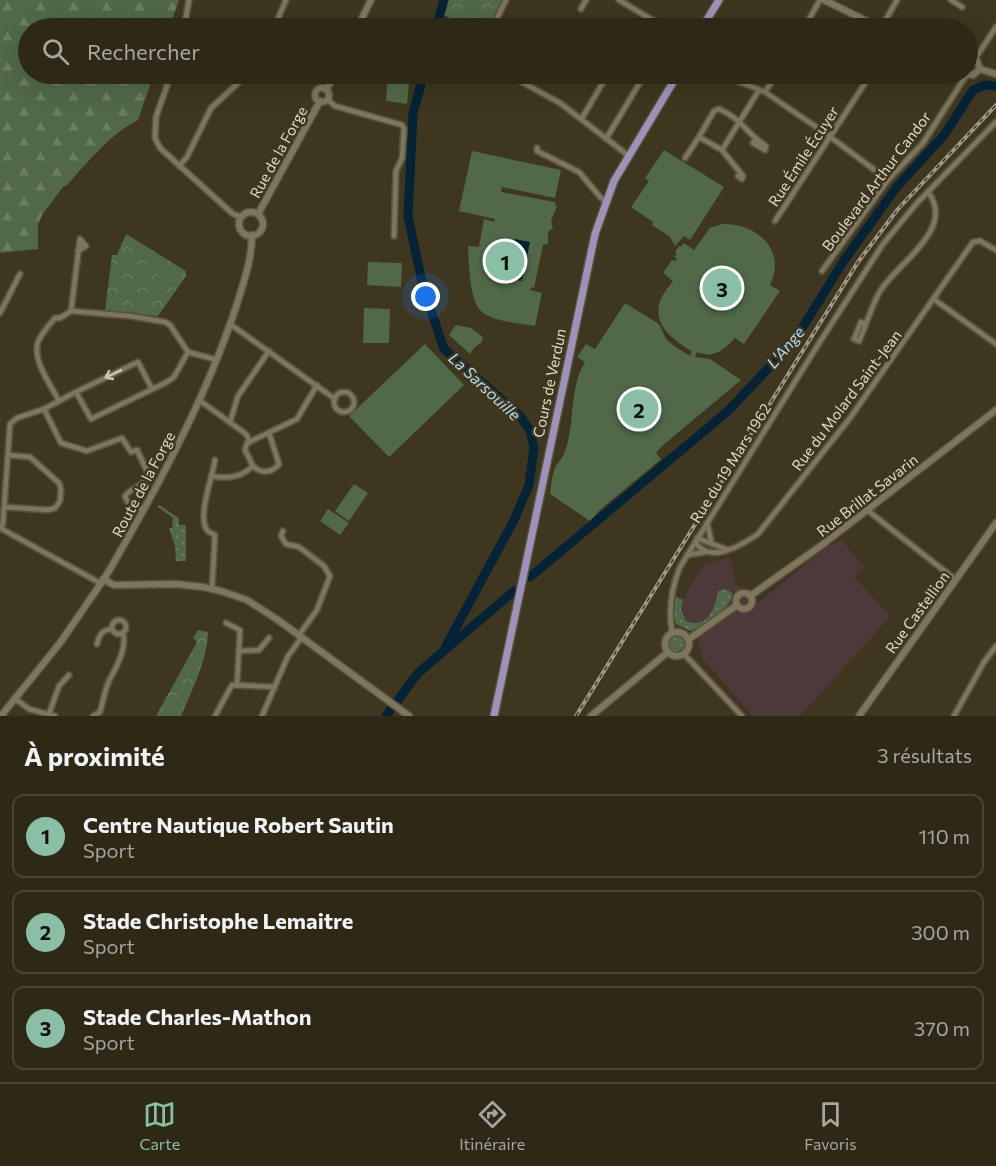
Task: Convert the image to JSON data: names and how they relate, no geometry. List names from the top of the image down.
{
  "streets": {
    "main road": [
      "Rue de la Forge",
      "Cours de Verdun",
      "Route de la Forge",
      "Rue Brillat Savarin",
      "Rue Castellion"
    ],
    "street": [
      "Rue Émile Écuyer",
      "Boulevard Arthur Candor",
      "Rue du Molard Saint-Jean",
      "Rue du 19 Mars 1962"
    ]
  },
  "crossings": [
    ["Rue de la Forge", "Route de la Forge"],
    ["Rue du 19 Mars 1962", "Rue Brillat Savarin"]
  ],
  "water": ["L'Ange", "La Sarsouille"],
  "page": {
    "search": "Rechercher",
    "pins": ["1", "3", "2"],
    "heading": ["À proximité", "3 résultats"],
    "list": [
      {
        "mark": "1",
        "name": "Centre Nautique Robert Sautin",
        "note": "Sport",
        "value": "110 m"
      },
      {
        "mark": "2",
        "name": "Stade Christophe Lemaitre",
        "note": "Sport",
        "value": "300 m"
      },
      {
        "mark": "3",
        "name": "Stade Charles-Mathon",
        "note": "Sport",
        "value": "370 m"
      }
    ],
    "nav": ["Carte", "Itinéraire", "Favoris"]
  }
}
